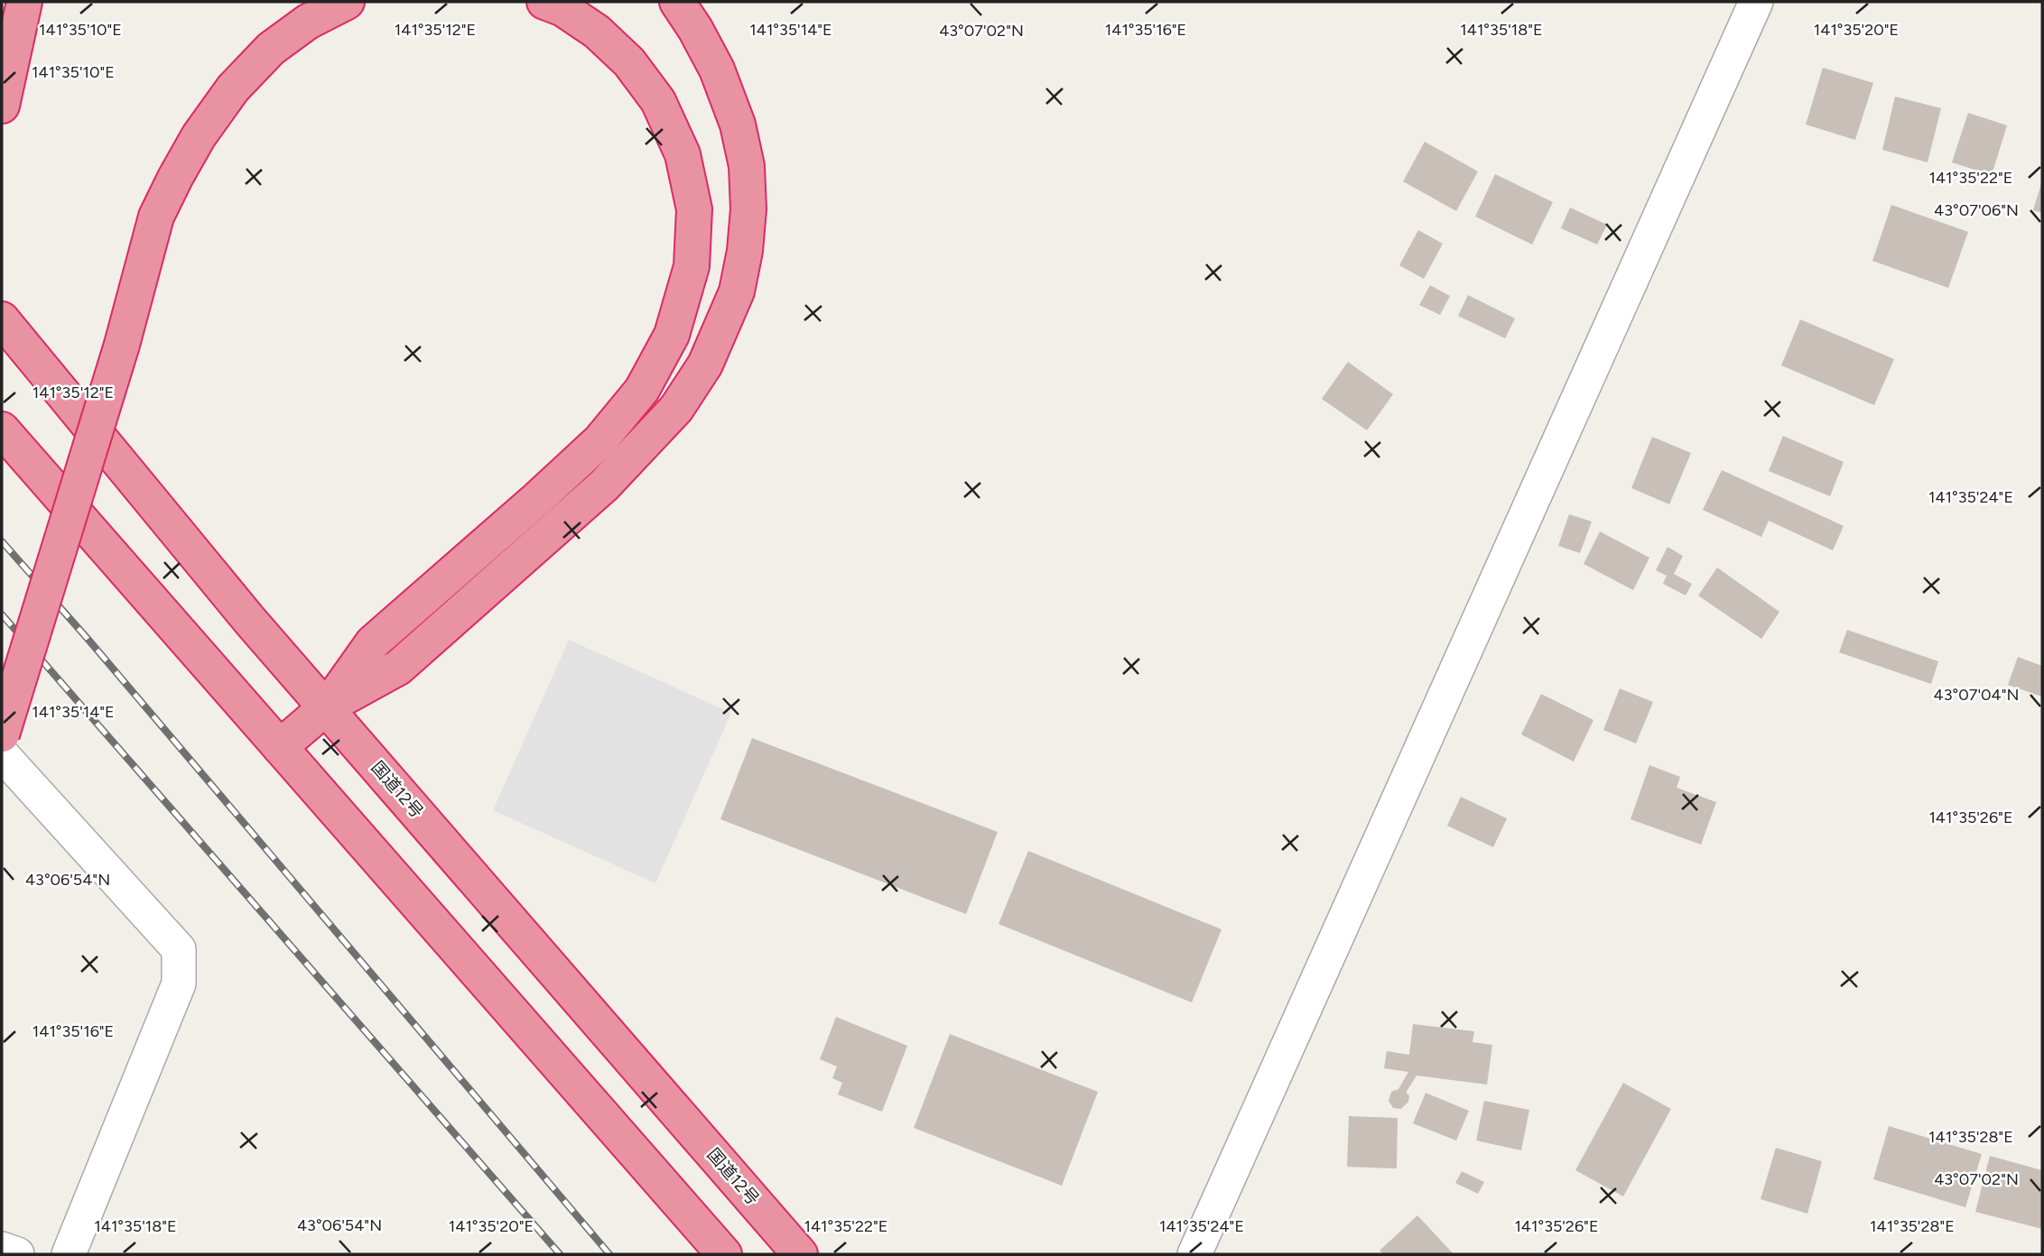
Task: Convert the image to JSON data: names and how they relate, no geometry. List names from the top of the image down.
{
  "streets": {
    "highway": ["国道12号"]
  },
  "coordinates": [
    "141°35'10\"E",
    "141°35'14\"E",
    "141°35'20\"E",
    "141°35'12\"E",
    "141°35'16\"E",
    "141°35'18\"E",
    "43°07'02\"N",
    "141°35'22\"E",
    "43°07'06\"N",
    "141°35'24\"E",
    "43°07'04\"N",
    "141°35'26\"E",
    "43°06'54\"N",
    "141°35'28\"E"
  ]
}
